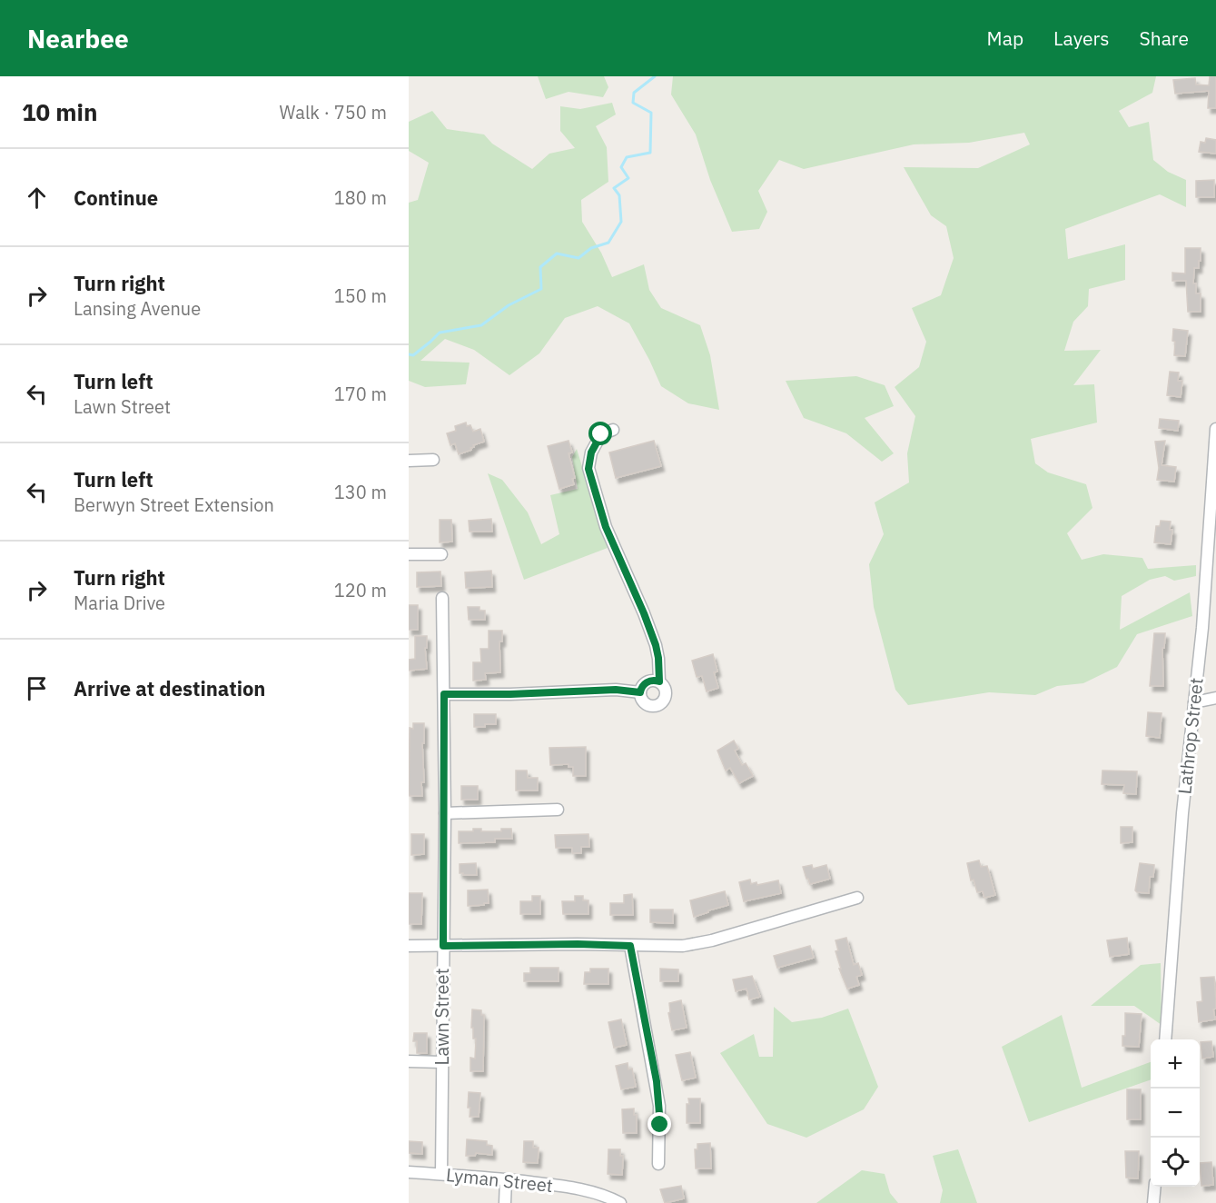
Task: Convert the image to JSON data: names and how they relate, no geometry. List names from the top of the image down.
{
  "streets": {
    "street": ["Lathrop Street", "Lawn Street", "Lyman Street"]
  },
  "crossings": [
    ["Lawn Street", "Lyman Street"]
  ],
  "page": {
    "header": "Nearbee",
    "nav": ["Map", "Layers", "Share"],
    "heading": ["10 min", "Walk · 750 m"],
    "list": [
      ["Continue", "180 m"],
      ["Turn right", "Lansing Avenue", "150 m"],
      ["Turn left", "Lawn Street", "170 m"],
      ["Turn left", "Berwyn Street Extension", "130 m"],
      ["Turn right", "Maria Drive", "120 m"],
      "Arrive at destination"
    ],
    "map_buttons": ["+", "−"]
  }
}
